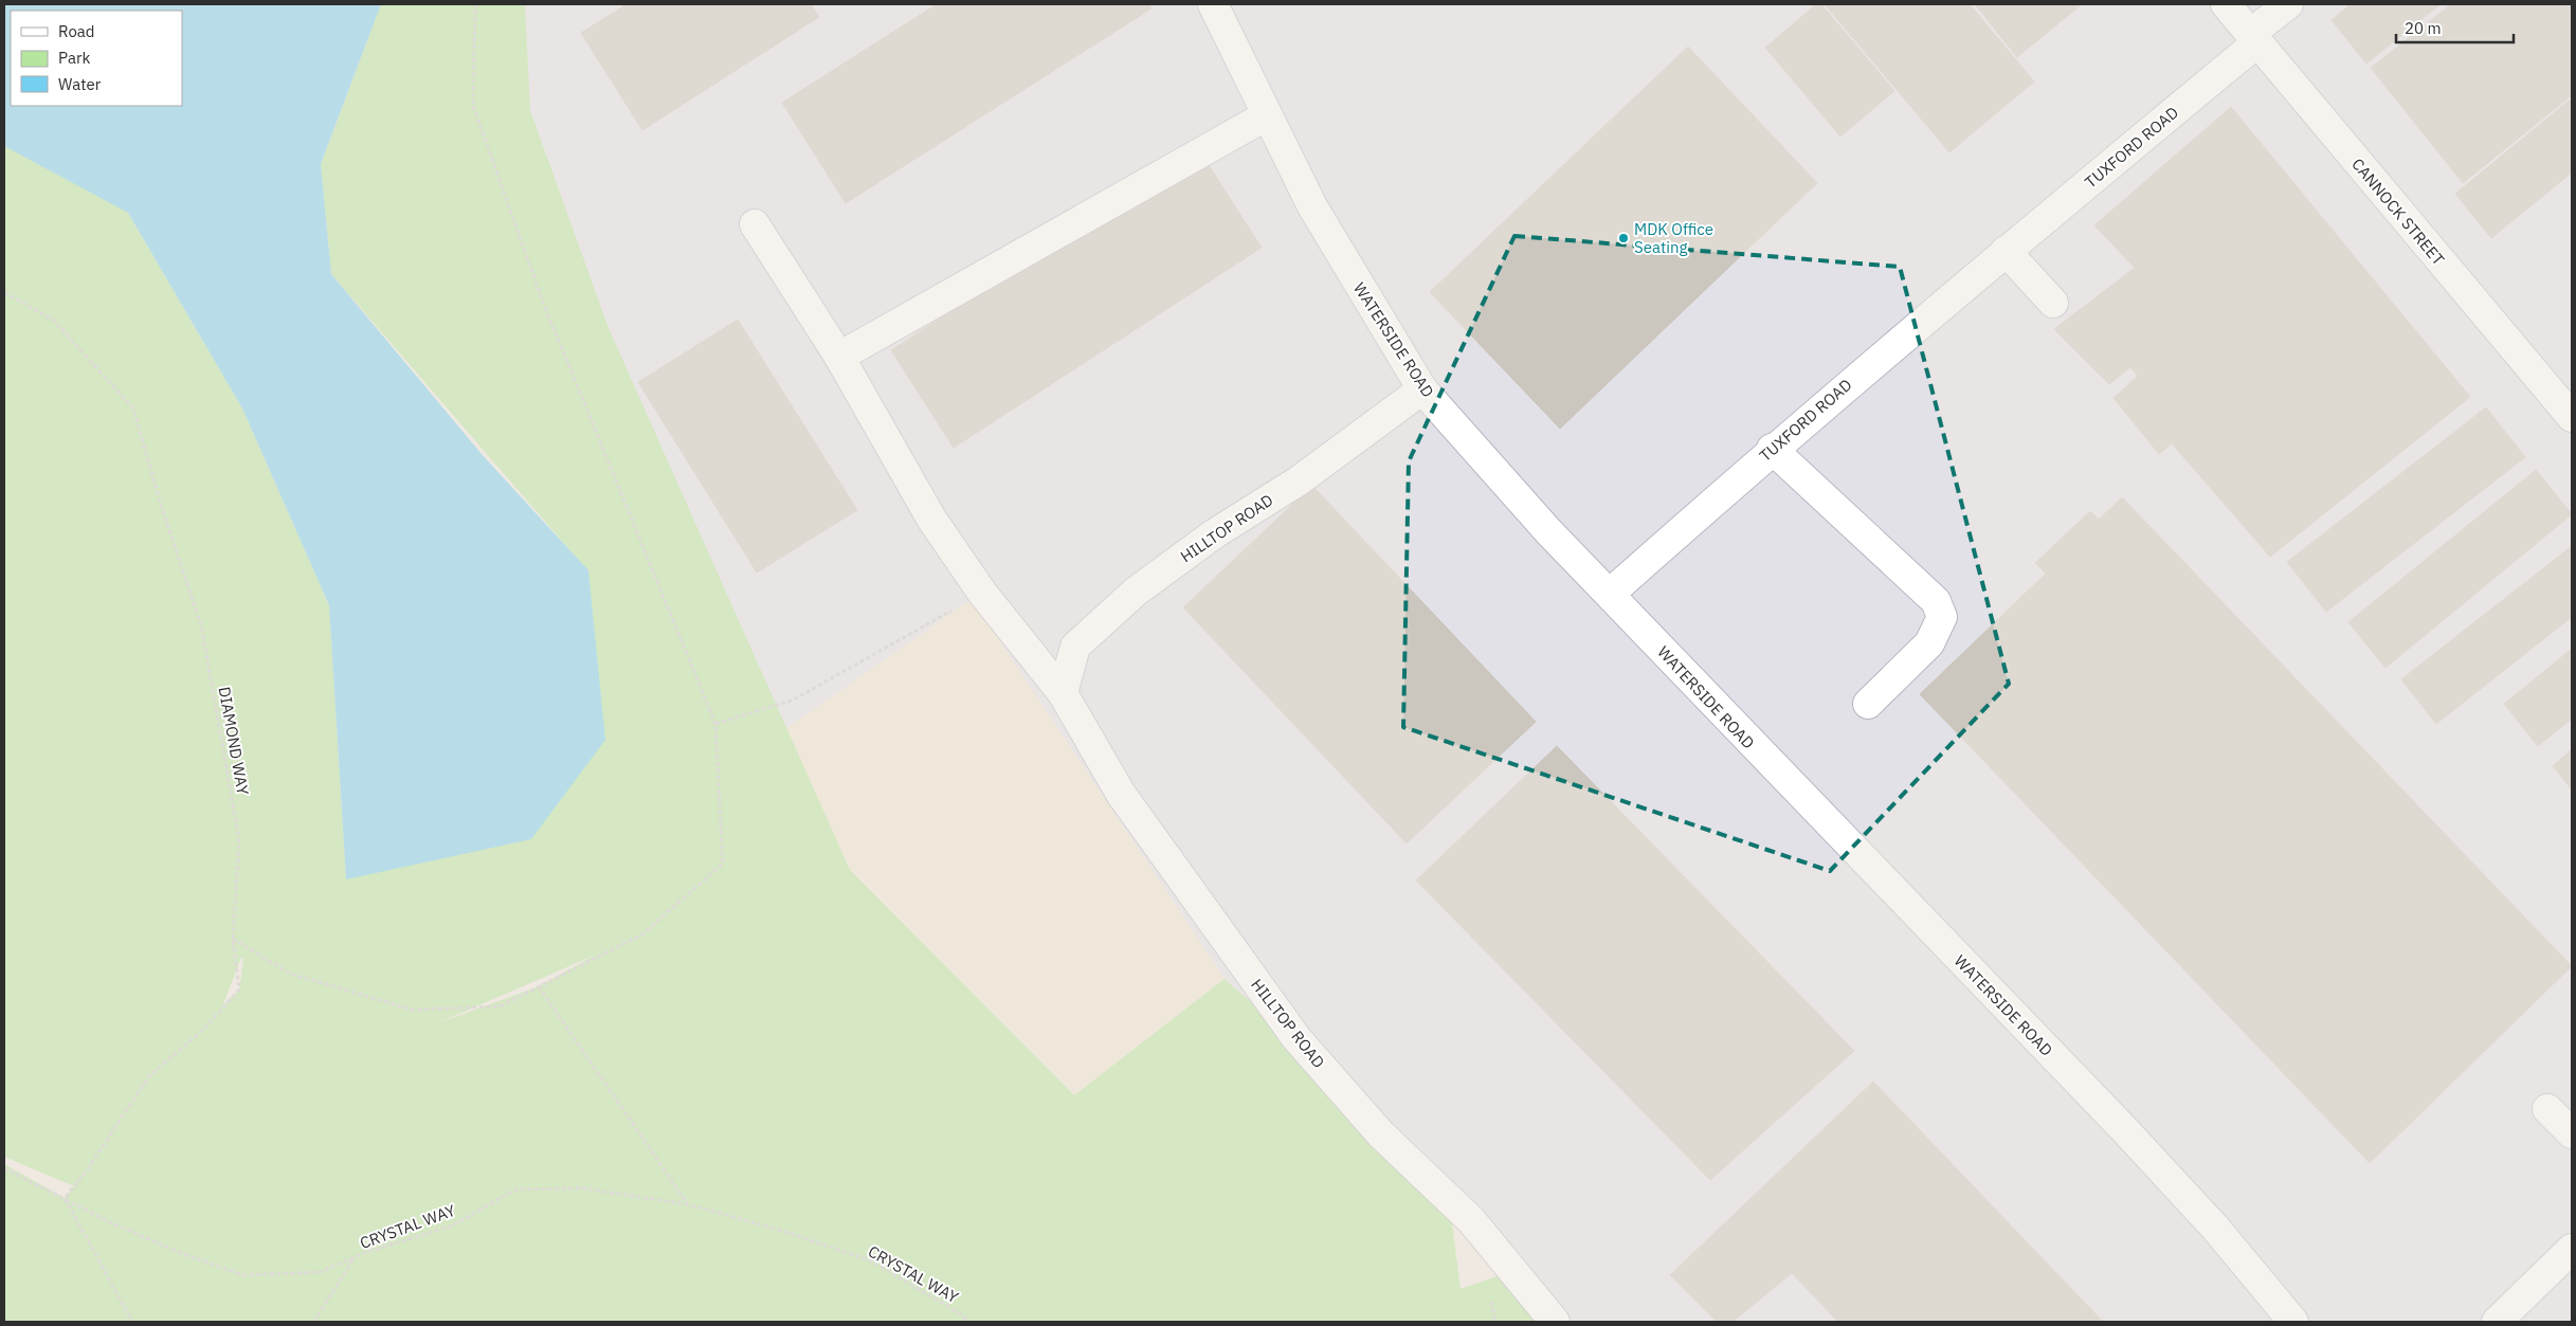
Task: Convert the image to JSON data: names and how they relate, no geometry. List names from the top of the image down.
{
  "streets": {
    "street": [
      "TUXFORD ROAD",
      "CANNOCK STREET",
      "WATERSIDE ROAD",
      "HILLTOP ROAD"
    ],
    "path": ["DIAMOND WAY", "CRYSTAL WAY"]
  },
  "crossings": [
    ["TUXFORD ROAD", "CANNOCK STREET"],
    ["TUXFORD ROAD", "WATERSIDE ROAD"],
    ["WATERSIDE ROAD", "HILLTOP ROAD"],
    ["DIAMOND WAY", "CRYSTAL WAY"]
  ],
  "places": ["MDK Office Seating"],
  "legend": ["Road", "Park", "Water"],
  "scale_bar": "20 m"
}
